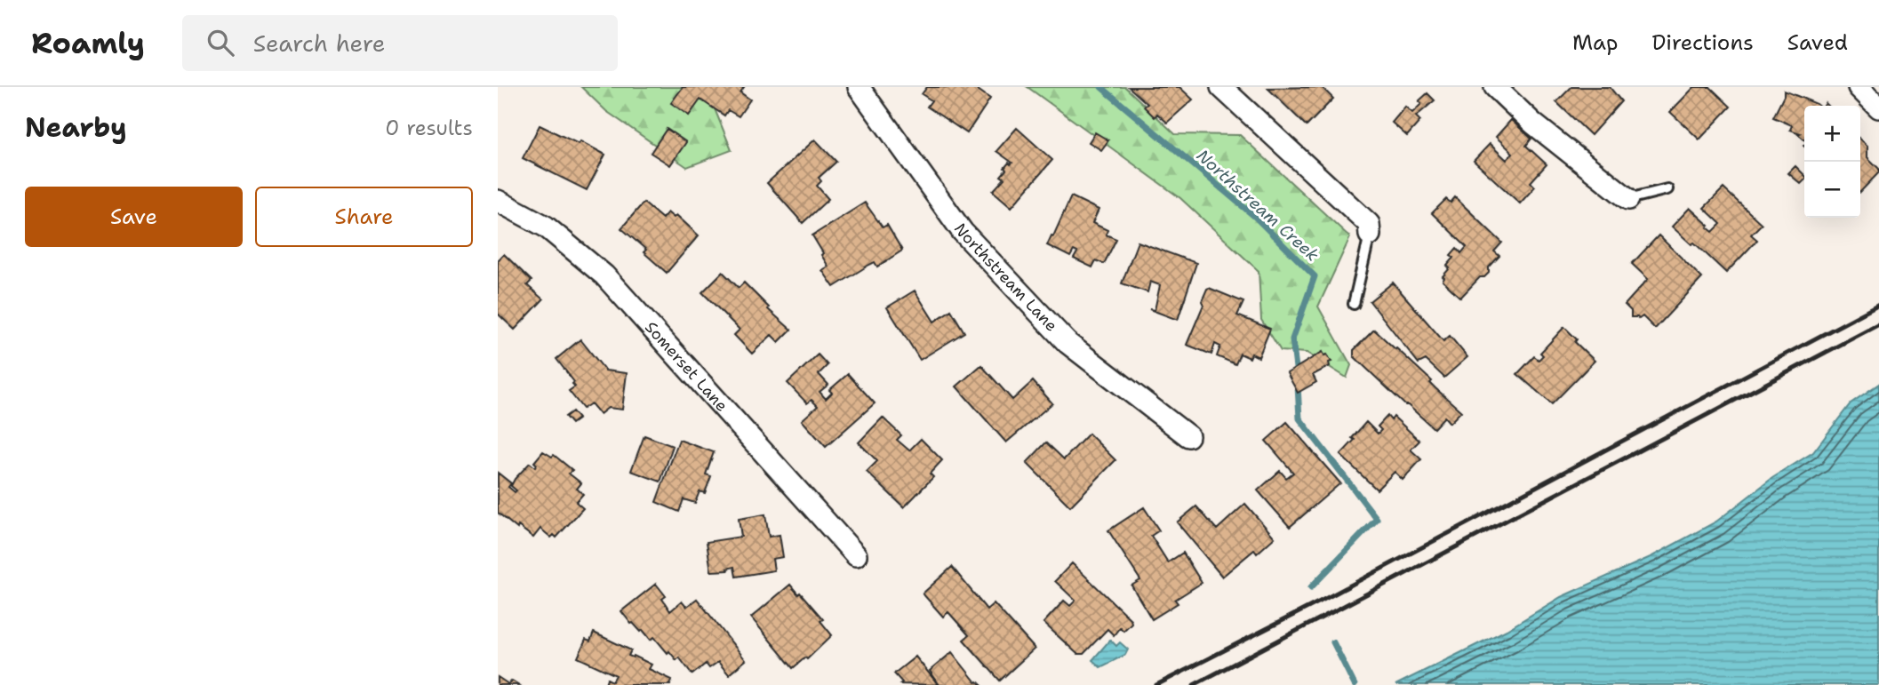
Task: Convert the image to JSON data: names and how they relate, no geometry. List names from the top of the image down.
{
  "streets": {
    "street": ["Northstream Lane", "Somerset Lane"]
  },
  "water": ["Northstream Creek"],
  "page": {
    "header": "Roamly",
    "search": "Search here",
    "nav": ["Map", "Directions", "Saved"],
    "heading": ["Nearby", "0 results"],
    "map_buttons": ["+", "−"],
    "buttons": ["Save", "Share"]
  }
}
